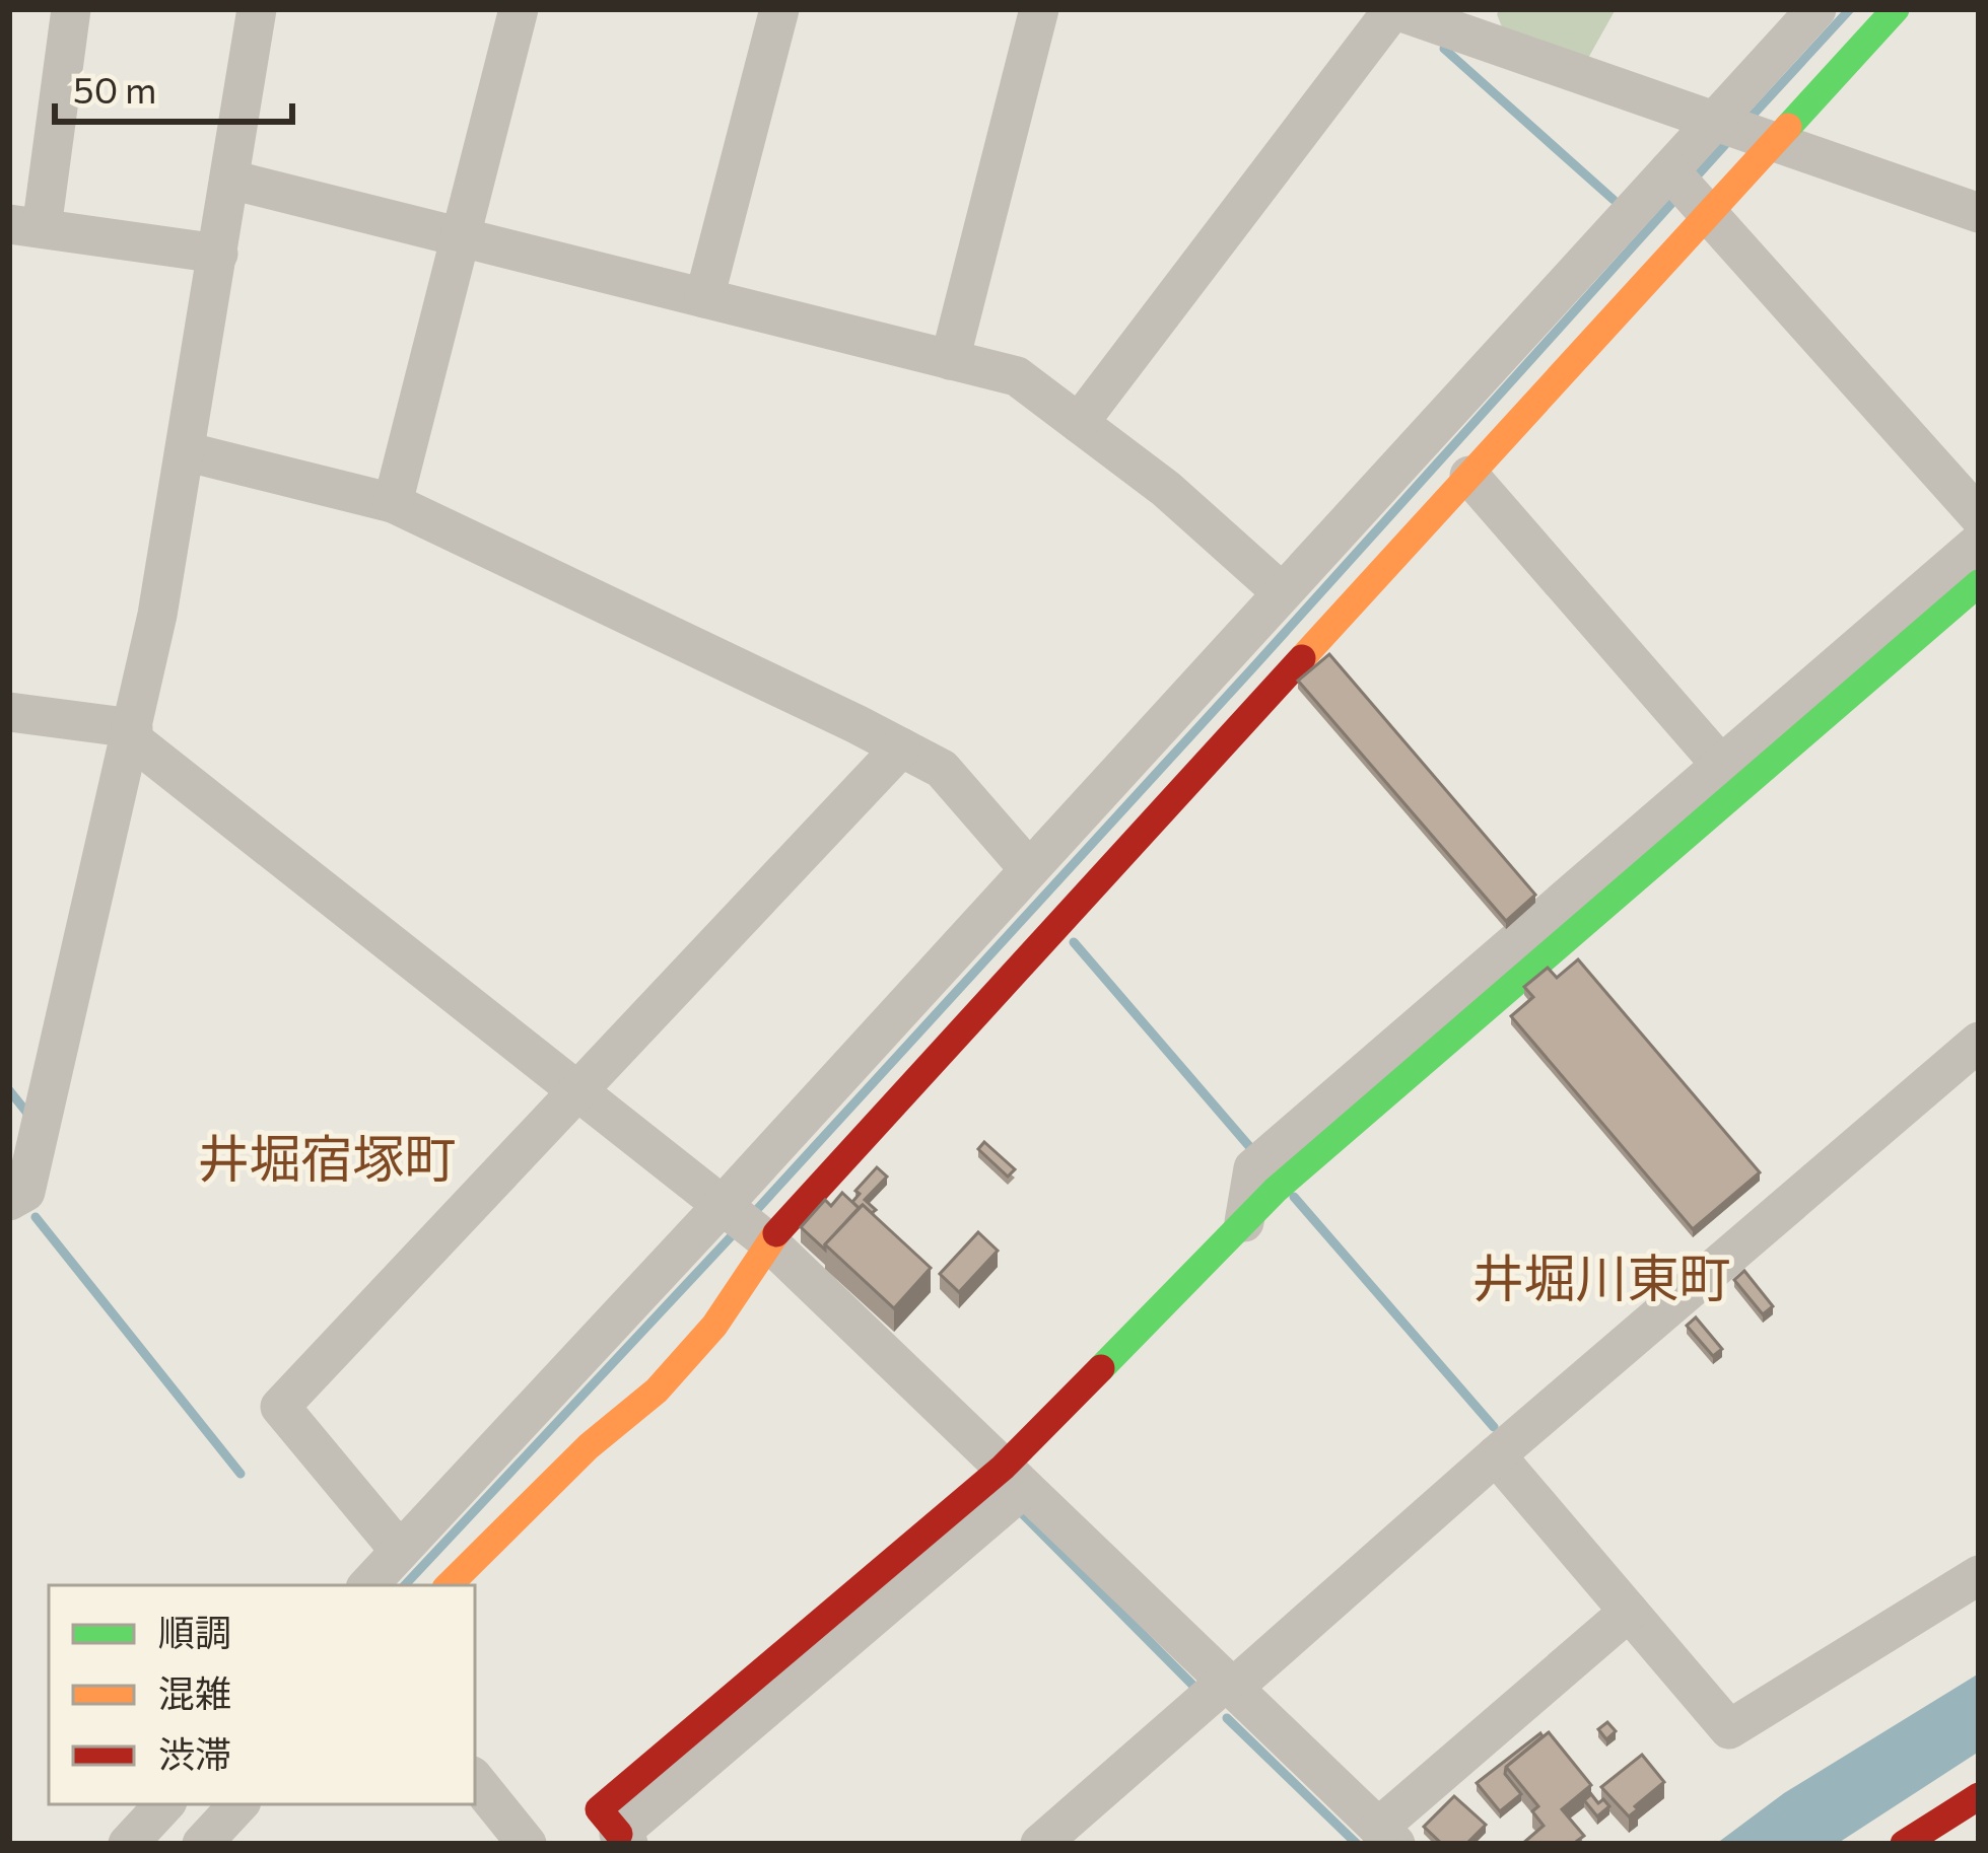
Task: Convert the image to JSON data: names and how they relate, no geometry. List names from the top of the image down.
{
  "districts": ["井堀宿塚町", "井堀川東町"],
  "legend": ["順調", "混雑", "渋滞"],
  "scale_bar": "50 m"
}
